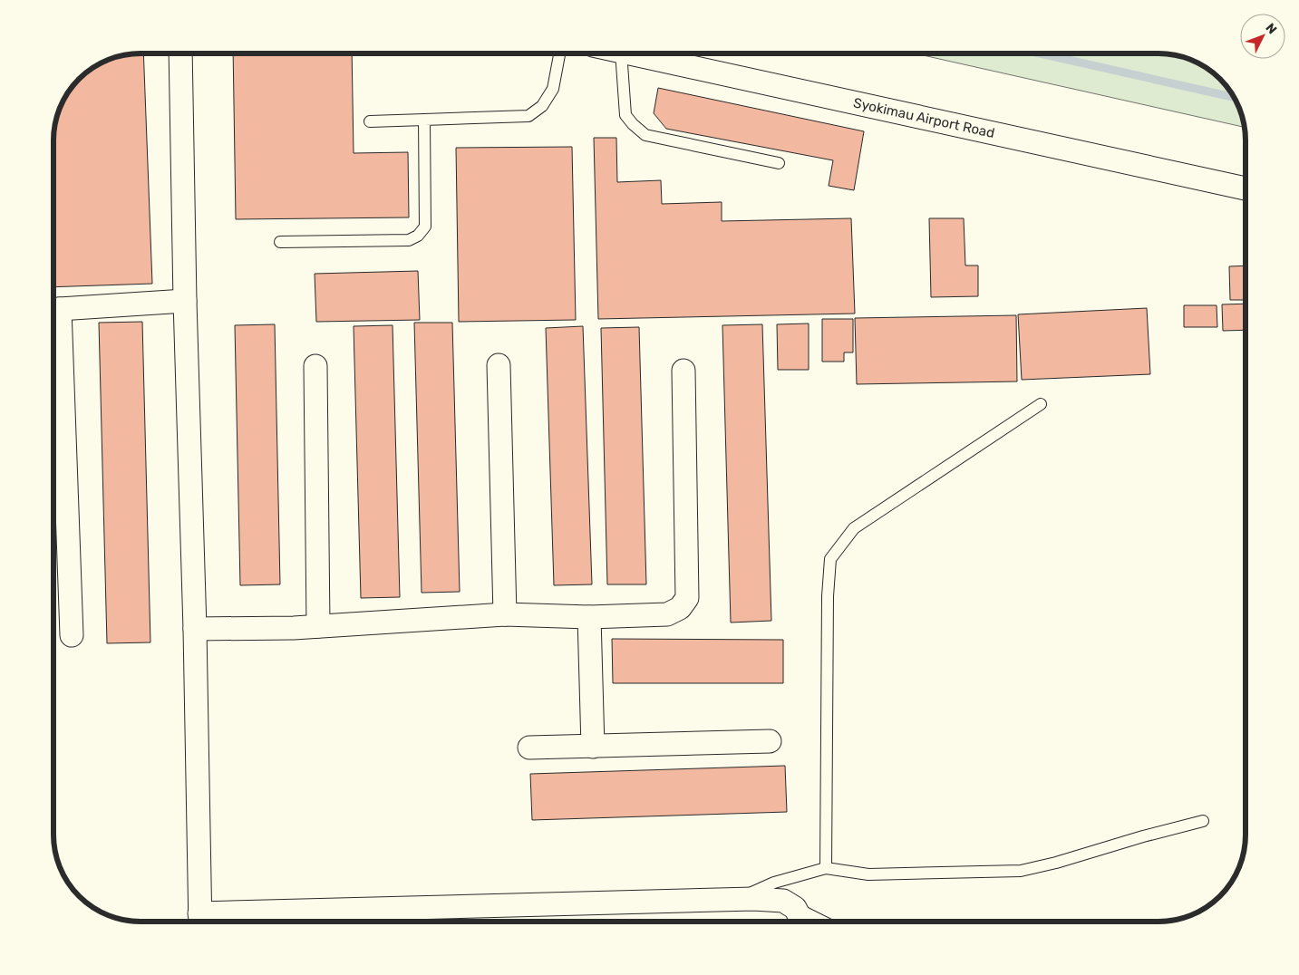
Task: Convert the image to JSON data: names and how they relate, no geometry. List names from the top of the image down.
{
  "streets": {
    "street": ["Syokimau Airport Road"]
  },
  "north": "top right"
}
